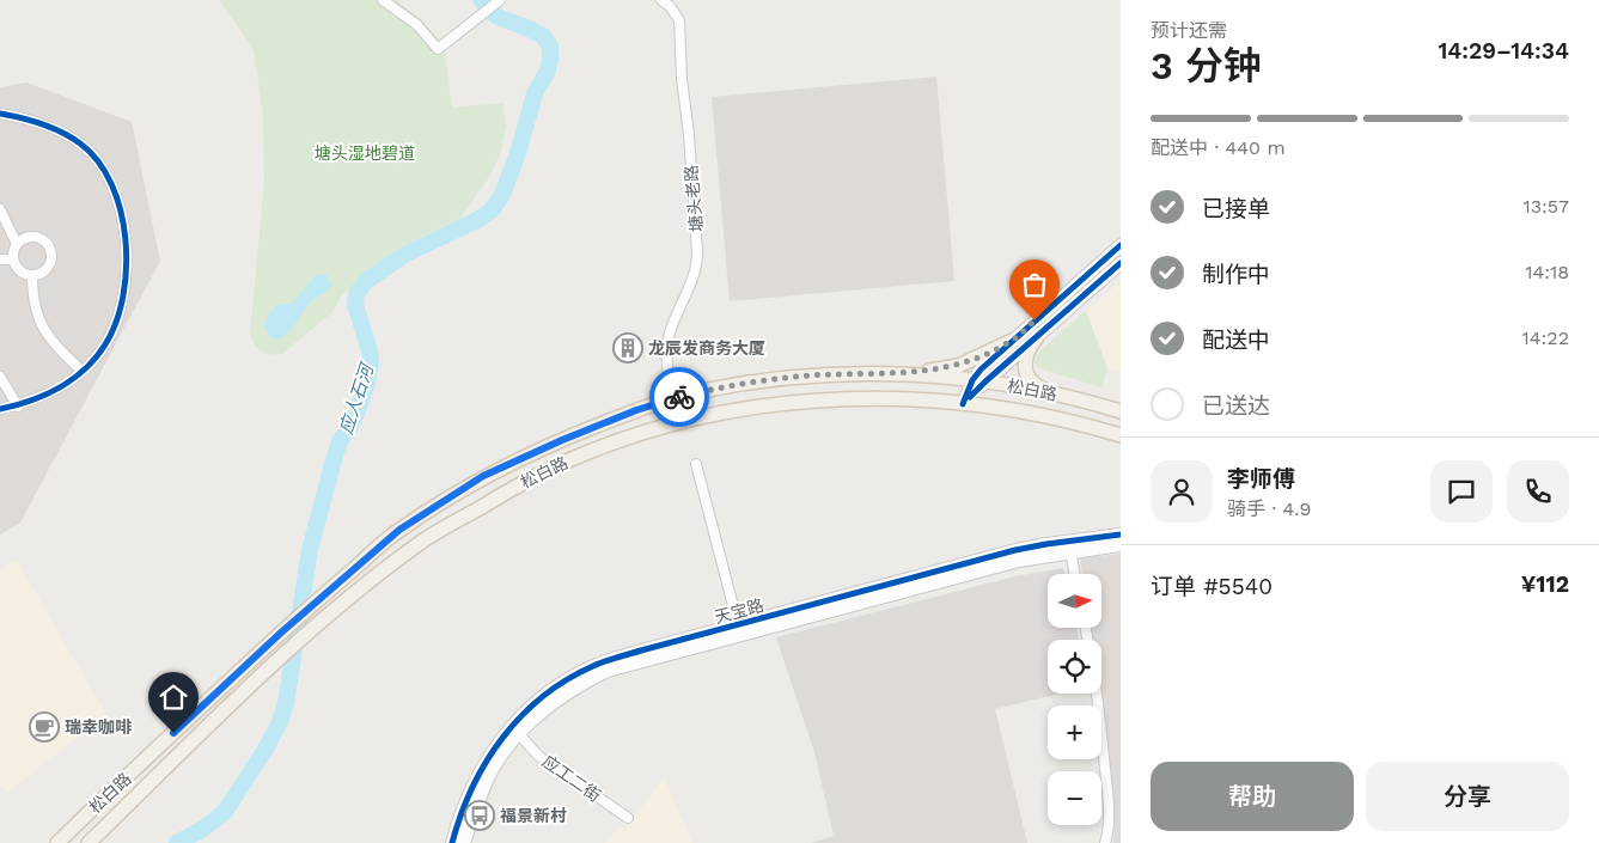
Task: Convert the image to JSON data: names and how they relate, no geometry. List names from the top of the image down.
{
  "streets": {
    "main road": ["松白路"],
    "street": ["塘头老路", "天宝路", "应工二街"]
  },
  "crossings": [
    ["塘头老路", "松白路"],
    ["天宝路", "应工二街"]
  ],
  "water": ["应人石河"],
  "parks": ["塘头湿地碧道"],
  "places": {
    "building": ["龙辰发商务大厦"],
    "cafe": ["瑞幸咖啡"],
    "bus stop": ["福景新村"]
  },
  "north": "right",
  "page": {
    "heading": ["3 分钟", "预计还需", "14:29–14:34"],
    "panel": [
      "李师傅",
      "骑手 · 4.9",
      "订单 #5540",
      "¥112"
    ],
    "bar": "配送中 · 440 m",
    "list": [
      ["已接单", "13:57"],
      ["制作中", "14:18"],
      ["配送中", "14:22"],
      "已送达"
    ],
    "map_buttons": ["+", "−"],
    "buttons": ["帮助", "分享"]
  }
}
